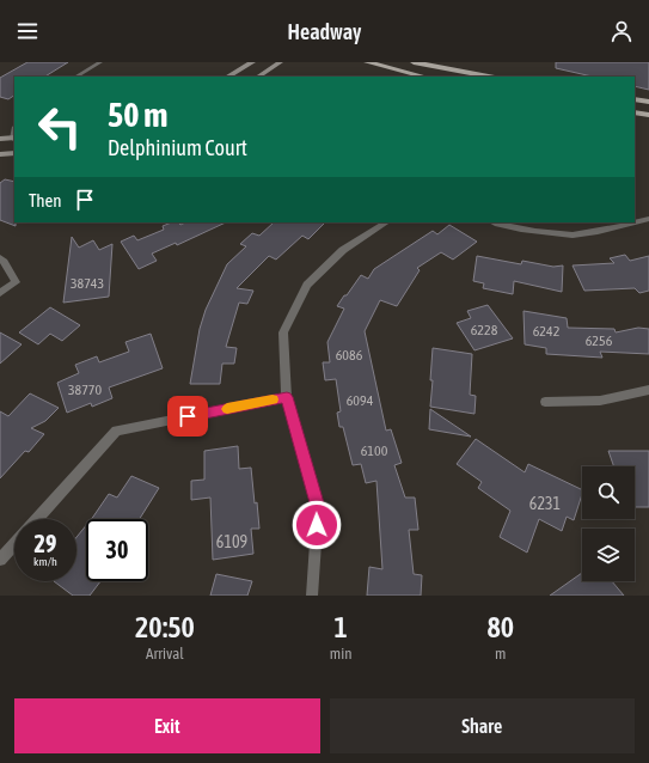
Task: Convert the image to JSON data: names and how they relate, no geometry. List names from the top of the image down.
{
  "house_numbers": [
    "38743",
    "6228",
    "6242",
    "6256",
    "6086",
    "38770",
    "6094",
    "6100",
    "6231",
    "6109"
  ],
  "page": {
    "header": "Headway",
    "turn": ["50 m", "Delphinium Court"],
    "then": "Then",
    "speed": "29 km/h",
    "limit": "30",
    "eta": [
      "20:50",
      "Arrival",
      "1",
      "min",
      "80",
      "m"
    ],
    "buttons": ["Exit", "Share"]
  }
}
